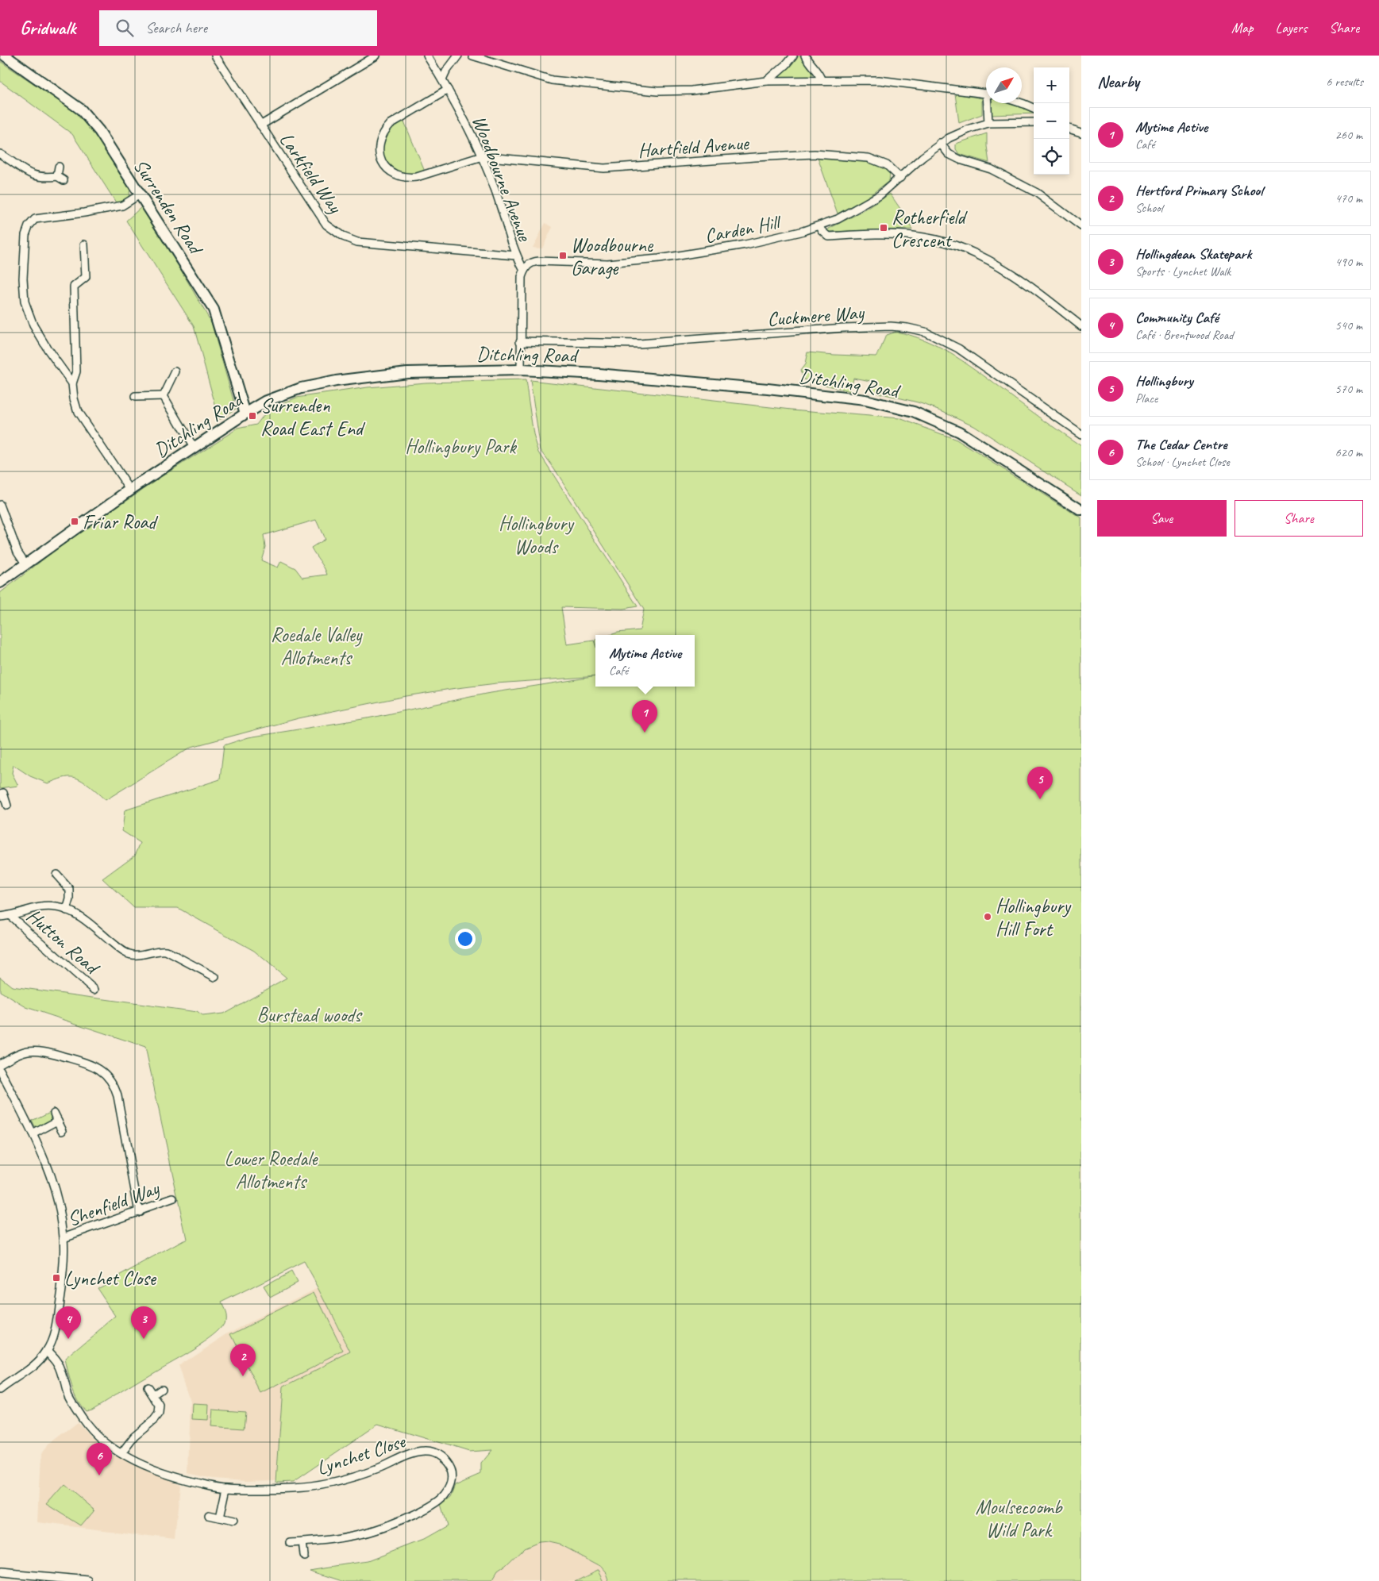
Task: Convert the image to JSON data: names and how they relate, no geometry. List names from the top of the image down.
{
  "streets": {
    "street": [
      "Hartfield Avenue",
      "Larkfield Way",
      "Woodbourne Avenue",
      "Surrenden Road",
      "Carden Hill",
      "Cuckmere Way",
      "Ditchling Road",
      "Hutton Road",
      "Shenfield Way",
      "Lynchet Close"
    ]
  },
  "crossings": [
    ["Hartfield Avenue", "Woodbourne Avenue"],
    ["Hartfield Avenue", "Carden Hill"],
    ["Larkfield Way", "Woodbourne Avenue"],
    ["Woodbourne Avenue", "Carden Hill"],
    ["Surrenden Road", "Ditchling Road"]
  ],
  "parks": [
    "Hollingbury Park",
    "Hollingbury Woods",
    "Roedale Valley Allotments",
    "Burstead woods",
    "Lower Roedale Allotments",
    "Moulsecoomb Wild Park"
  ],
  "places": {
    "transit": [
      "Rotherfield Crescent",
      "Woodbourne Garage",
      "Surrenden Road East End",
      "Friar Road",
      "Lynchet Close"
    ],
    "other": ["Hollingbury Hill Fort"]
  },
  "north": "top right",
  "page": {
    "header": "Gridwalk",
    "search": "Search here",
    "nav": ["Map", "Layers", "Share"],
    "heading": ["Nearby", "6 results"],
    "map_buttons": ["+", "−"],
    "list": [
      {
        "mark": "1",
        "name": "Mytime Active",
        "note": "Café",
        "value": "260 m"
      },
      {
        "mark": "2",
        "name": "Hertford Primary School",
        "note": "School",
        "value": "470 m"
      },
      {
        "mark": "3",
        "name": "Hollingdean Skatepark",
        "note": "Sports · Lynchet Walk",
        "value": "490 m"
      },
      {
        "mark": "4",
        "name": "Community Café",
        "note": "Café · Brentwood Road",
        "value": "540 m"
      },
      {
        "mark": "5",
        "name": "Hollingbury",
        "note": "Place",
        "value": "570 m"
      },
      {
        "mark": "6",
        "name": "The Cedar Centre",
        "note": "School · Lynchet Close",
        "value": "620 m"
      }
    ],
    "buttons": ["Save", "Share"],
    "popup": ["Mytime Active", "Café"],
    "pins": [
      "1",
      "5",
      "3",
      "4",
      "2",
      "6"
    ]
  }
}
